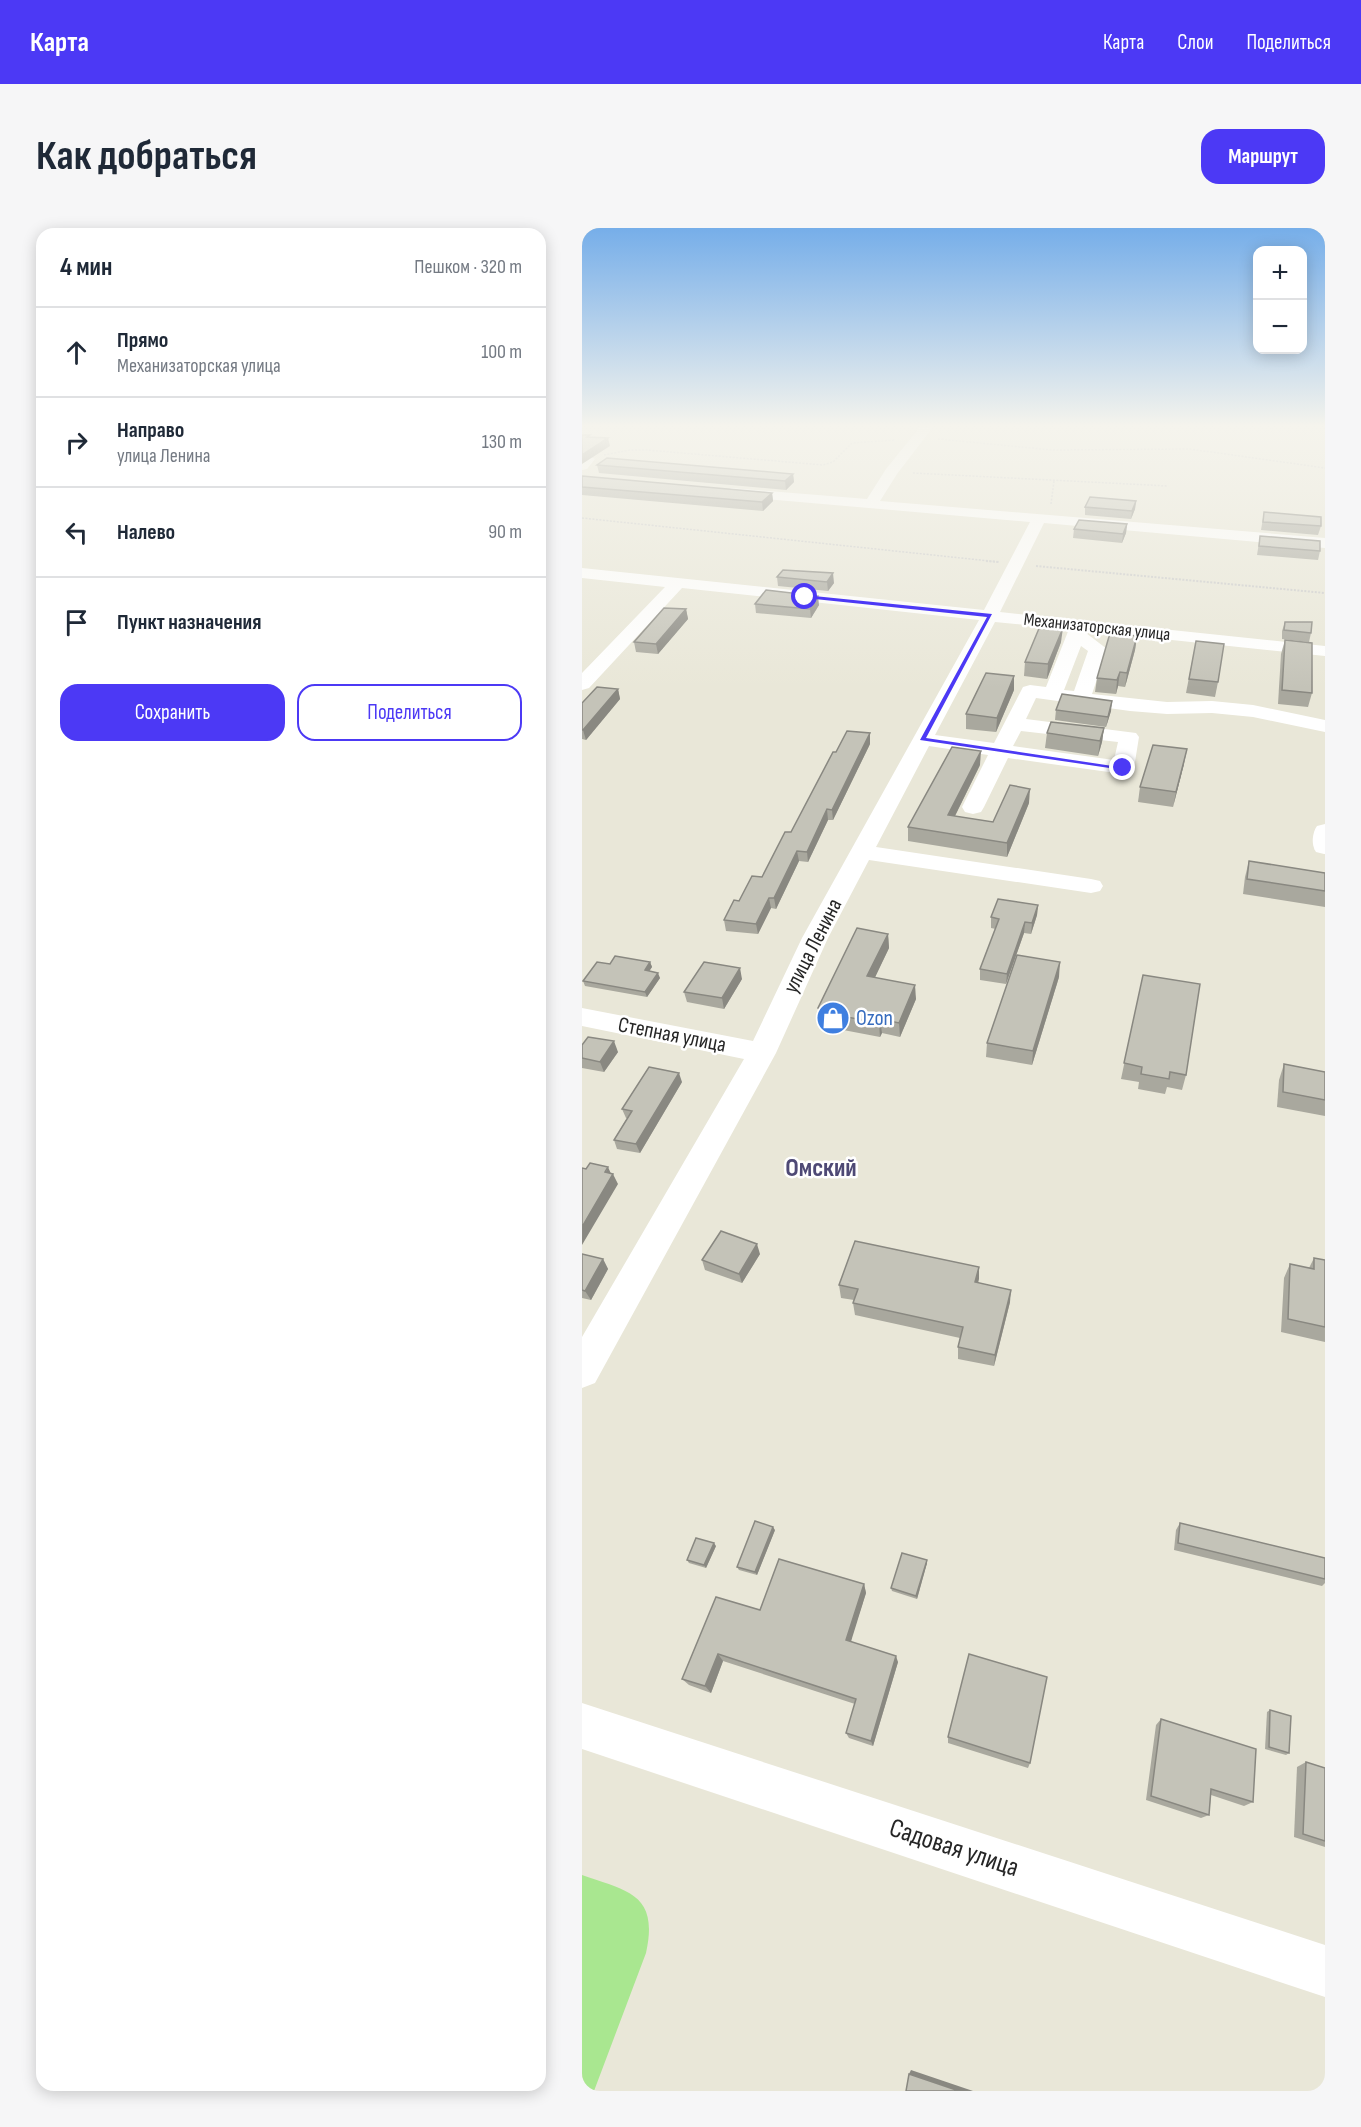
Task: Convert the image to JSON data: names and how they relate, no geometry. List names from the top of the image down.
{
  "streets": {
    "street": [
      "Механизаторская улица",
      "улица Ленина",
      "Степная улица",
      "Садовая улица"
    ]
  },
  "crossings": [
    ["Механизаторская улица", "улица Ленина"],
    ["улица Ленина", "Степная улица"]
  ],
  "districts": ["Омский"],
  "places": {
    "shop": ["Ozon"]
  },
  "page": {
    "header": "Карта",
    "nav": ["Карта", "Слои", "Поделиться"],
    "buttons": [
      "Маршрут",
      ["Сохранить", "Поделиться"]
    ],
    "title": "Как добраться",
    "heading": ["4 мин", "Пешком · 320 m"],
    "map_buttons": ["+", "−"],
    "list": [
      ["Прямо", "Механизаторская улица", "100 m"],
      ["Направо", "улица Ленина", "130 m"],
      ["Налево", "90 m"],
      "Пункт назначения"
    ]
  }
}
